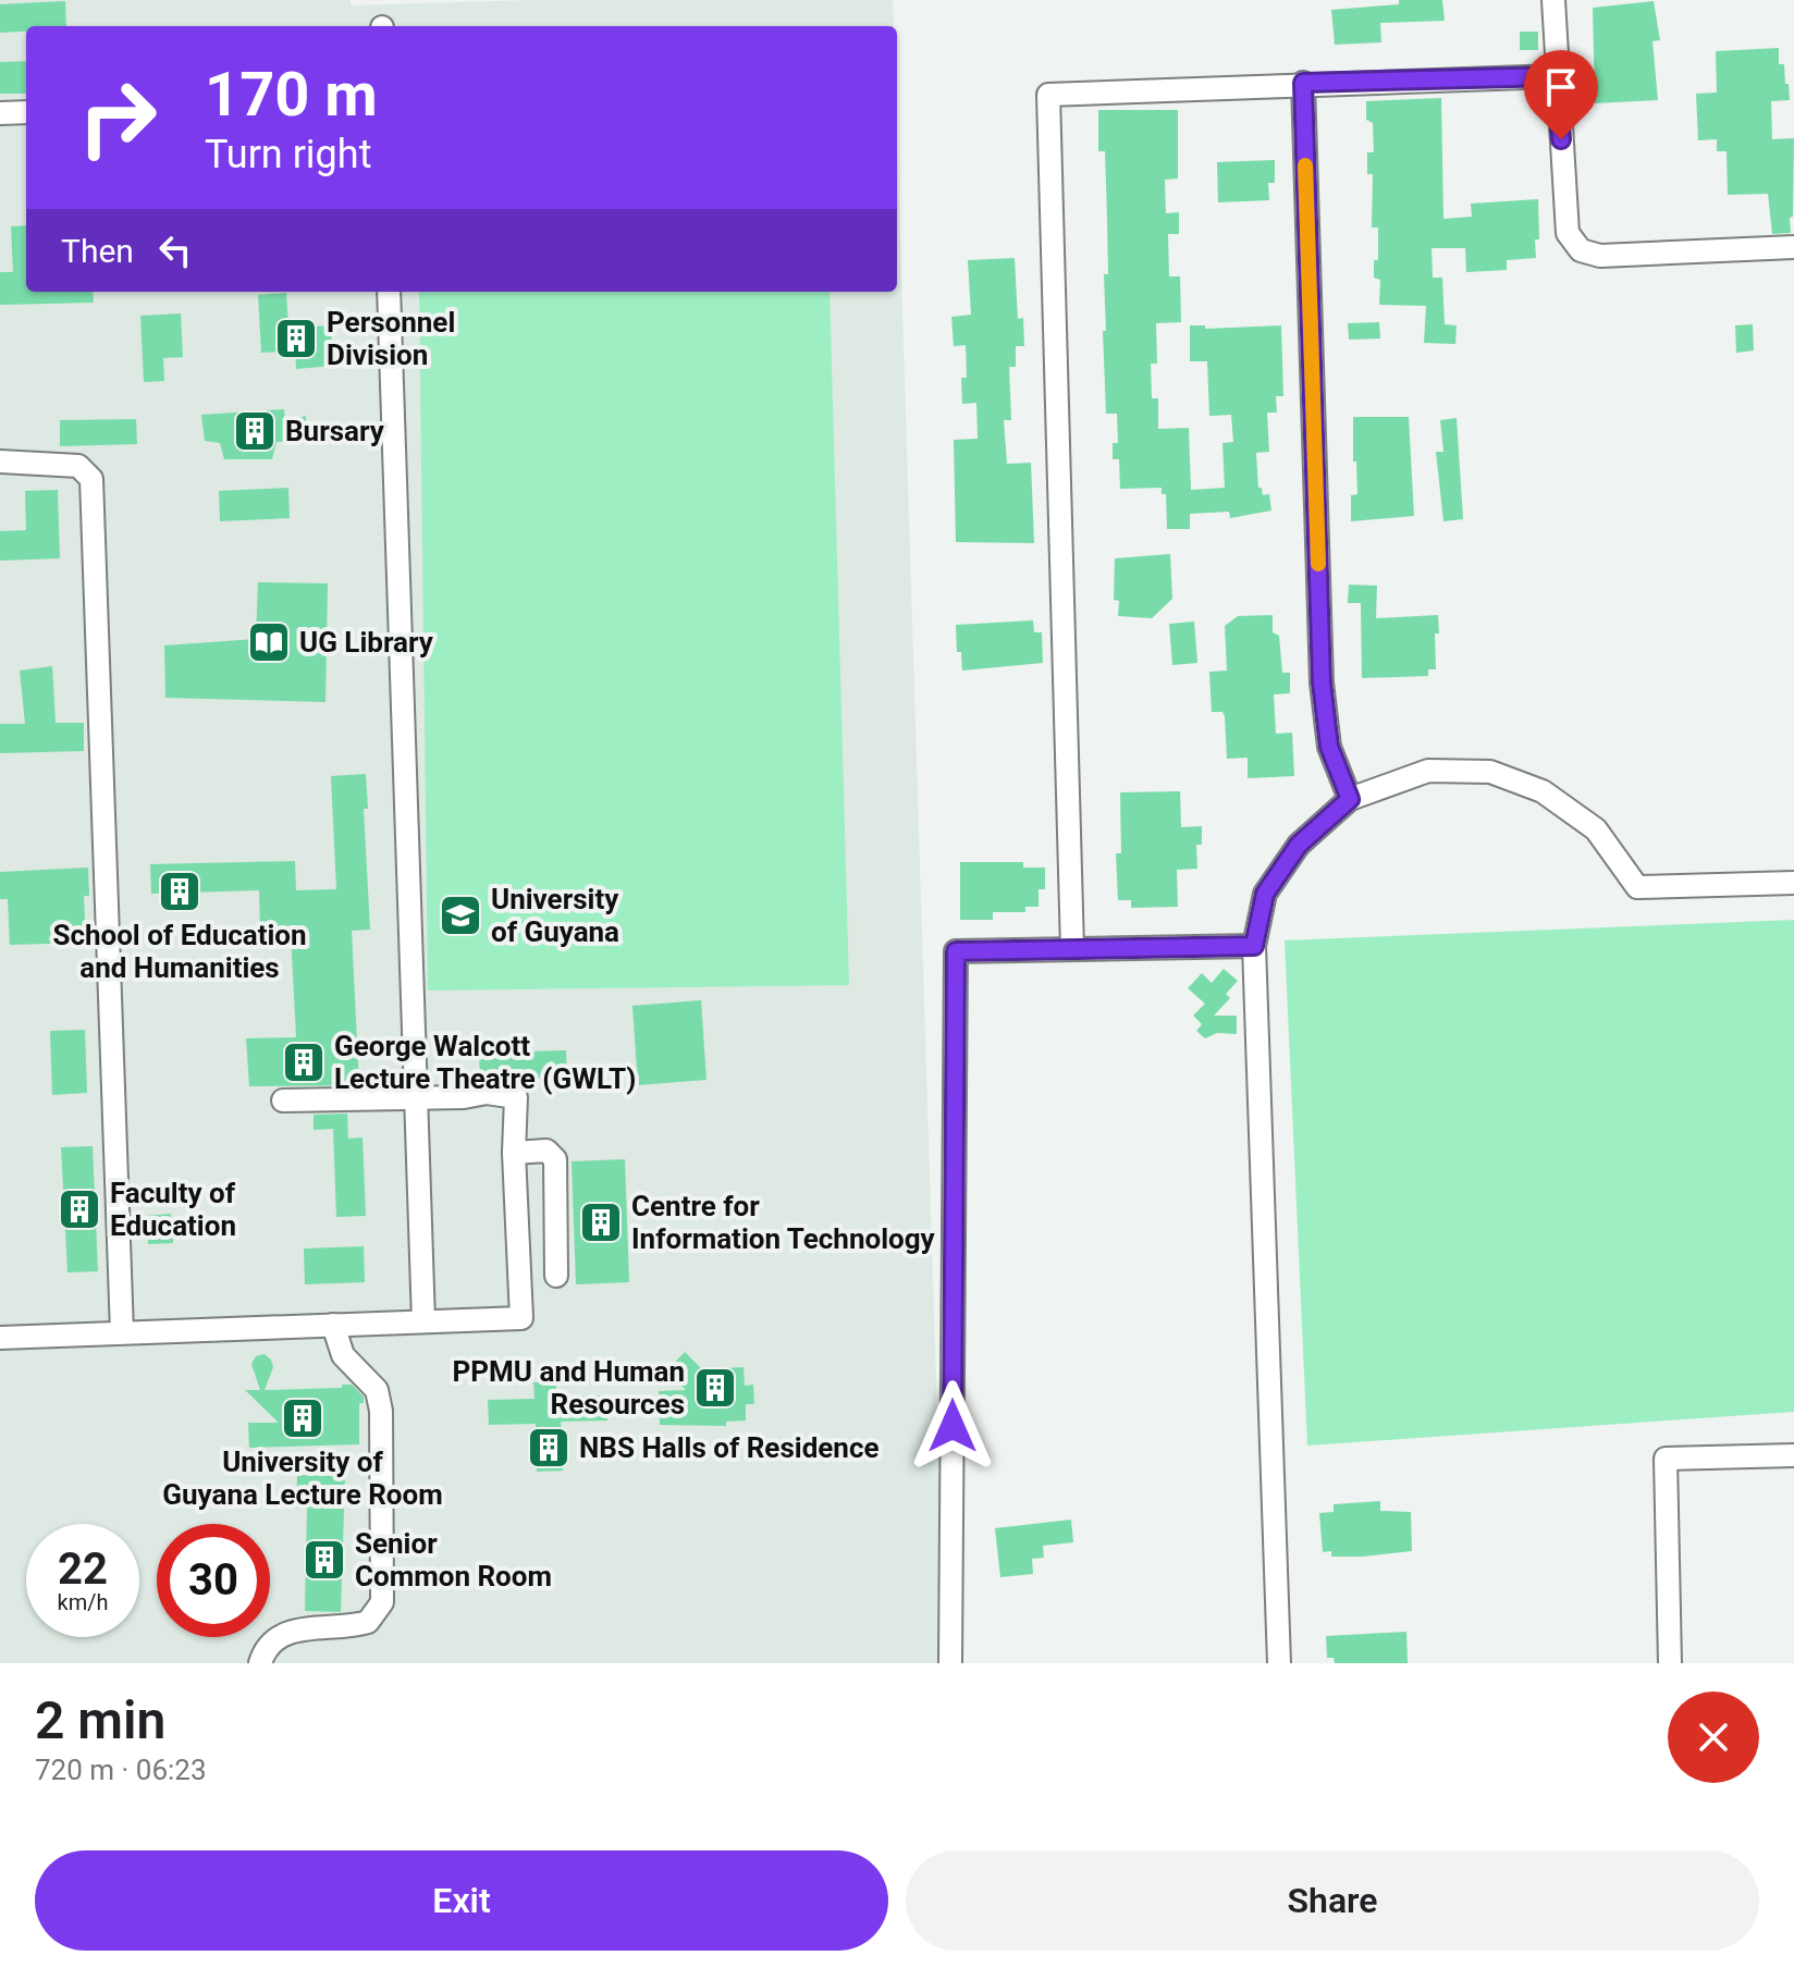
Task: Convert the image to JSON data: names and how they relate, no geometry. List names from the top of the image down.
{
  "places": {
    "building": [
      "Personnel Division",
      "Bursary",
      "School of Education and Humanities",
      "George Walcott Lecture Theatre (GWLT)",
      "Faculty of Education",
      "Centre for Information Technology",
      "PPMU and Human Resources",
      "University of Guyana Lecture Room",
      "NBS Halls of Residence",
      "Senior Common Room"
    ],
    "library": ["UG Library"],
    "school or university": ["University of Guyana"]
  },
  "page": {
    "turn": ["170 m", "Turn right"],
    "then": "Then",
    "speed": "22 km/h",
    "limit": "30",
    "heading": ["2 min", "720 m · 06:23"],
    "buttons": ["Exit", "Share"]
  }
}
